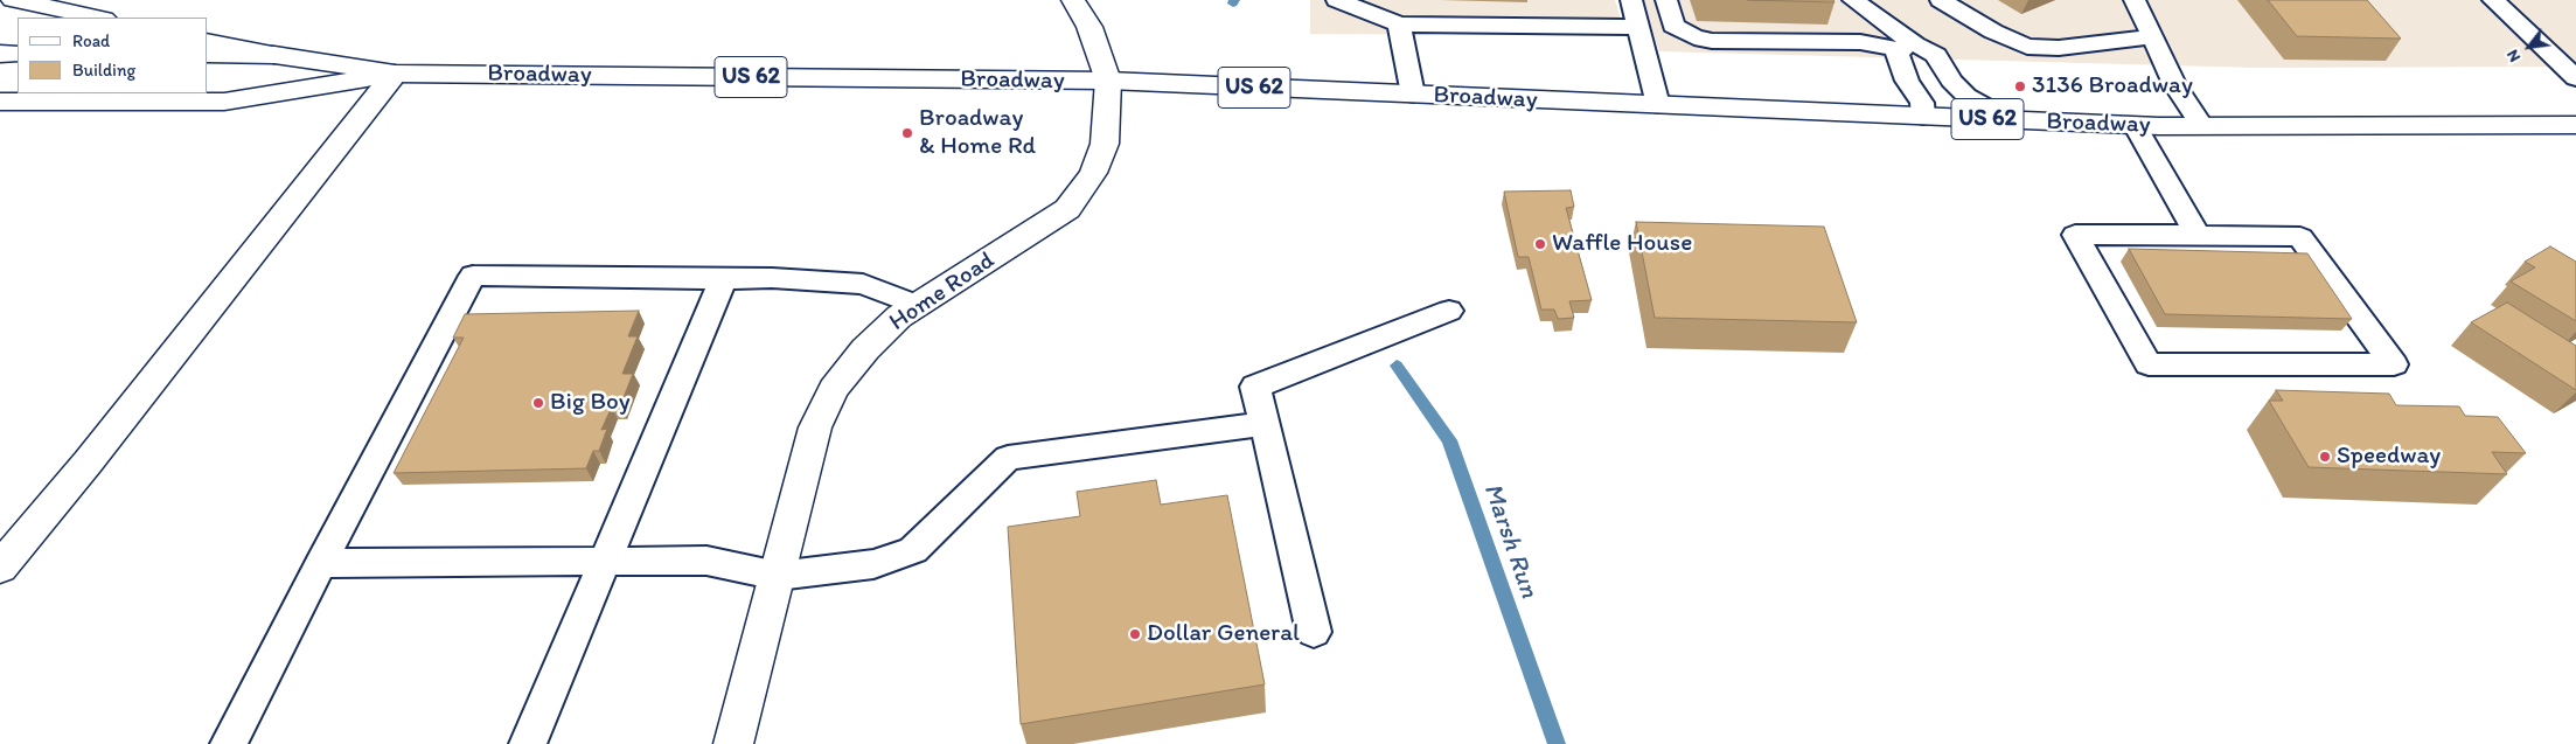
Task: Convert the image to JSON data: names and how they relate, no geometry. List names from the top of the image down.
{
  "streets": {
    "main road": ["Broadway", "US 62", "Home Road"]
  },
  "crossings": [
    ["Broadway", "US 62"],
    ["Broadway", "Home Road"]
  ],
  "water": ["Marsh Run"],
  "places": [
    "3136 Broadway",
    "Broadway & Home Rd",
    "Waffle House",
    "Big Boy",
    "Speedway",
    "Dollar General"
  ],
  "legend": ["Road", "Building"],
  "north": "bottom left"
}
